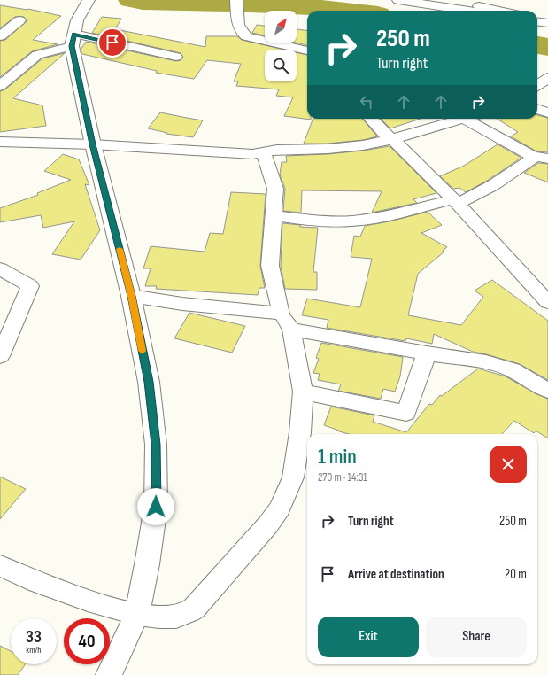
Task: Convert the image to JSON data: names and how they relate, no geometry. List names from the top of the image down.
{
  "north": "top right",
  "page": {
    "turn": ["250 m", "Turn right"],
    "heading": ["1 min", "270 m · 14:31"],
    "list": [
      {
        "name": "Turn right",
        "value": "250 m"
      },
      {
        "name": "Arrive at destination",
        "value": "20 m"
      }
    ],
    "buttons": ["Exit", "Share"],
    "speed": "33 km/h",
    "limit": "40"
  }
}
